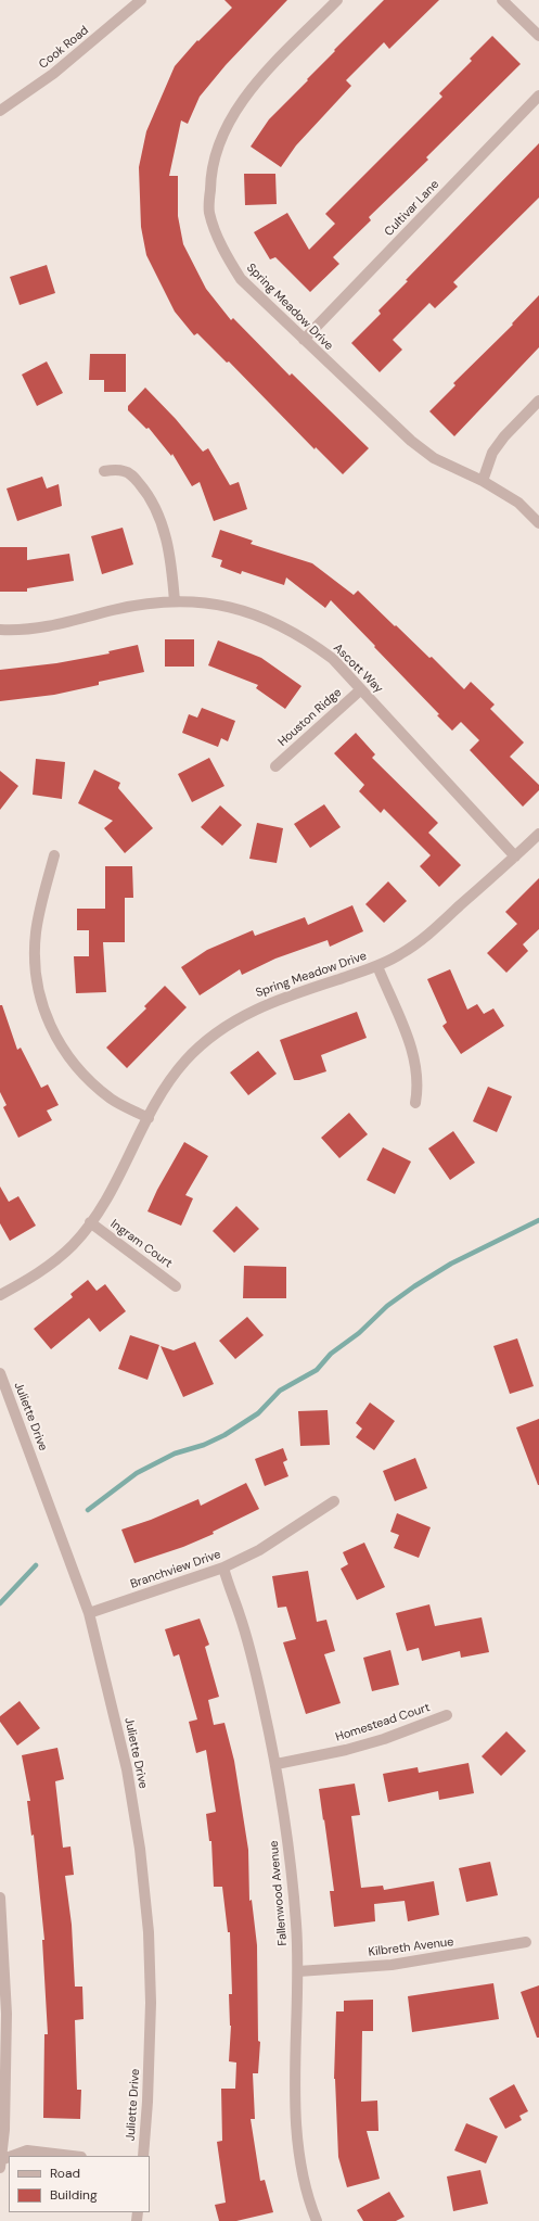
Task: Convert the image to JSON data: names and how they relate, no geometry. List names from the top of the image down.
{
  "streets": {
    "street": [
      "Cook Road",
      "Cultivar Lane",
      "Spring Meadow Drive",
      "Ascott Way",
      "Houston Ridge",
      "Ingram Court",
      "Juliette Drive",
      "Branchview Drive",
      "Homestead Court",
      "Fallenwood Avenue",
      "Kilbreth Avenue"
    ]
  },
  "crossings": [
    ["Cultivar Lane", "Spring Meadow Drive"],
    ["Spring Meadow Drive", "Ascott Way"],
    ["Spring Meadow Drive", "Ingram Court"],
    ["Ascott Way", "Houston Ridge"],
    ["Juliette Drive", "Branchview Drive"],
    ["Branchview Drive", "Fallenwood Avenue"],
    ["Homestead Court", "Fallenwood Avenue"],
    ["Fallenwood Avenue", "Kilbreth Avenue"]
  ],
  "legend": ["Road", "Building"]
}
